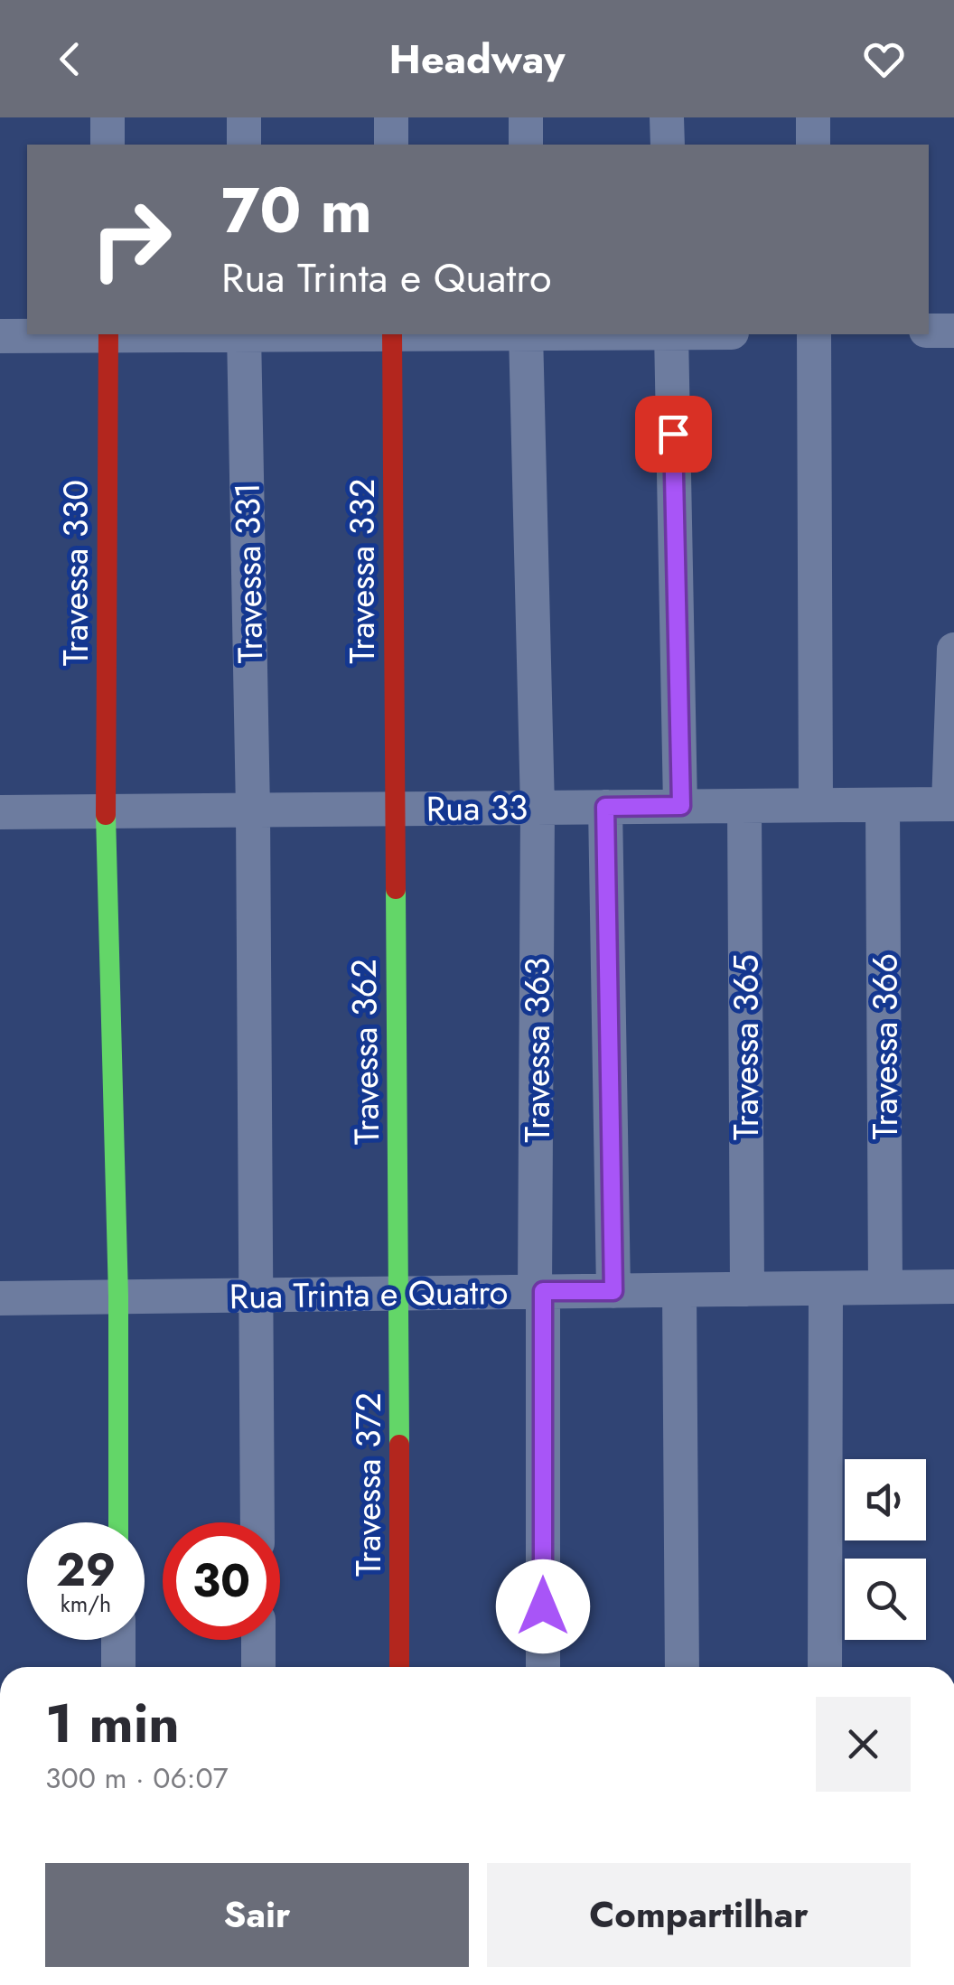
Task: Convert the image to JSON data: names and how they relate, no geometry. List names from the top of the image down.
{
  "streets": {
    "street": [
      "Travessa 332",
      "Travessa 330",
      "Travessa 331",
      "Rua 33",
      "Travessa 366",
      "Travessa 365",
      "Travessa 363",
      "Travessa 362",
      "Rua Trinta e Quatro",
      "Travessa 372"
    ]
  },
  "crossings": [
    ["Travessa 332", "Rua 33"],
    ["Travessa 332", "Travessa 362"],
    ["Travessa 330", "Rua 33"],
    ["Travessa 330", "Rua Trinta e Quatro"],
    ["Travessa 331", "Rua 33"],
    ["Travessa 331", "Rua Trinta e Quatro"],
    ["Rua 33", "Travessa 366"],
    ["Rua 33", "Travessa 365"],
    ["Rua 33", "Travessa 363"],
    ["Rua 33", "Travessa 362"],
    ["Travessa 366", "Rua Trinta e Quatro"],
    ["Travessa 365", "Rua Trinta e Quatro"],
    ["Travessa 363", "Rua Trinta e Quatro"],
    ["Travessa 362", "Rua Trinta e Quatro"],
    ["Travessa 362", "Travessa 372"],
    ["Rua Trinta e Quatro", "Travessa 372"]
  ],
  "page": {
    "header": "Headway",
    "turn": ["70 m", "Rua Trinta e Quatro"],
    "speed": "29 km/h",
    "limit": "30",
    "heading": ["1 min", "300 m · 06:07"],
    "buttons": ["Sair", "Compartilhar"]
  }
}
